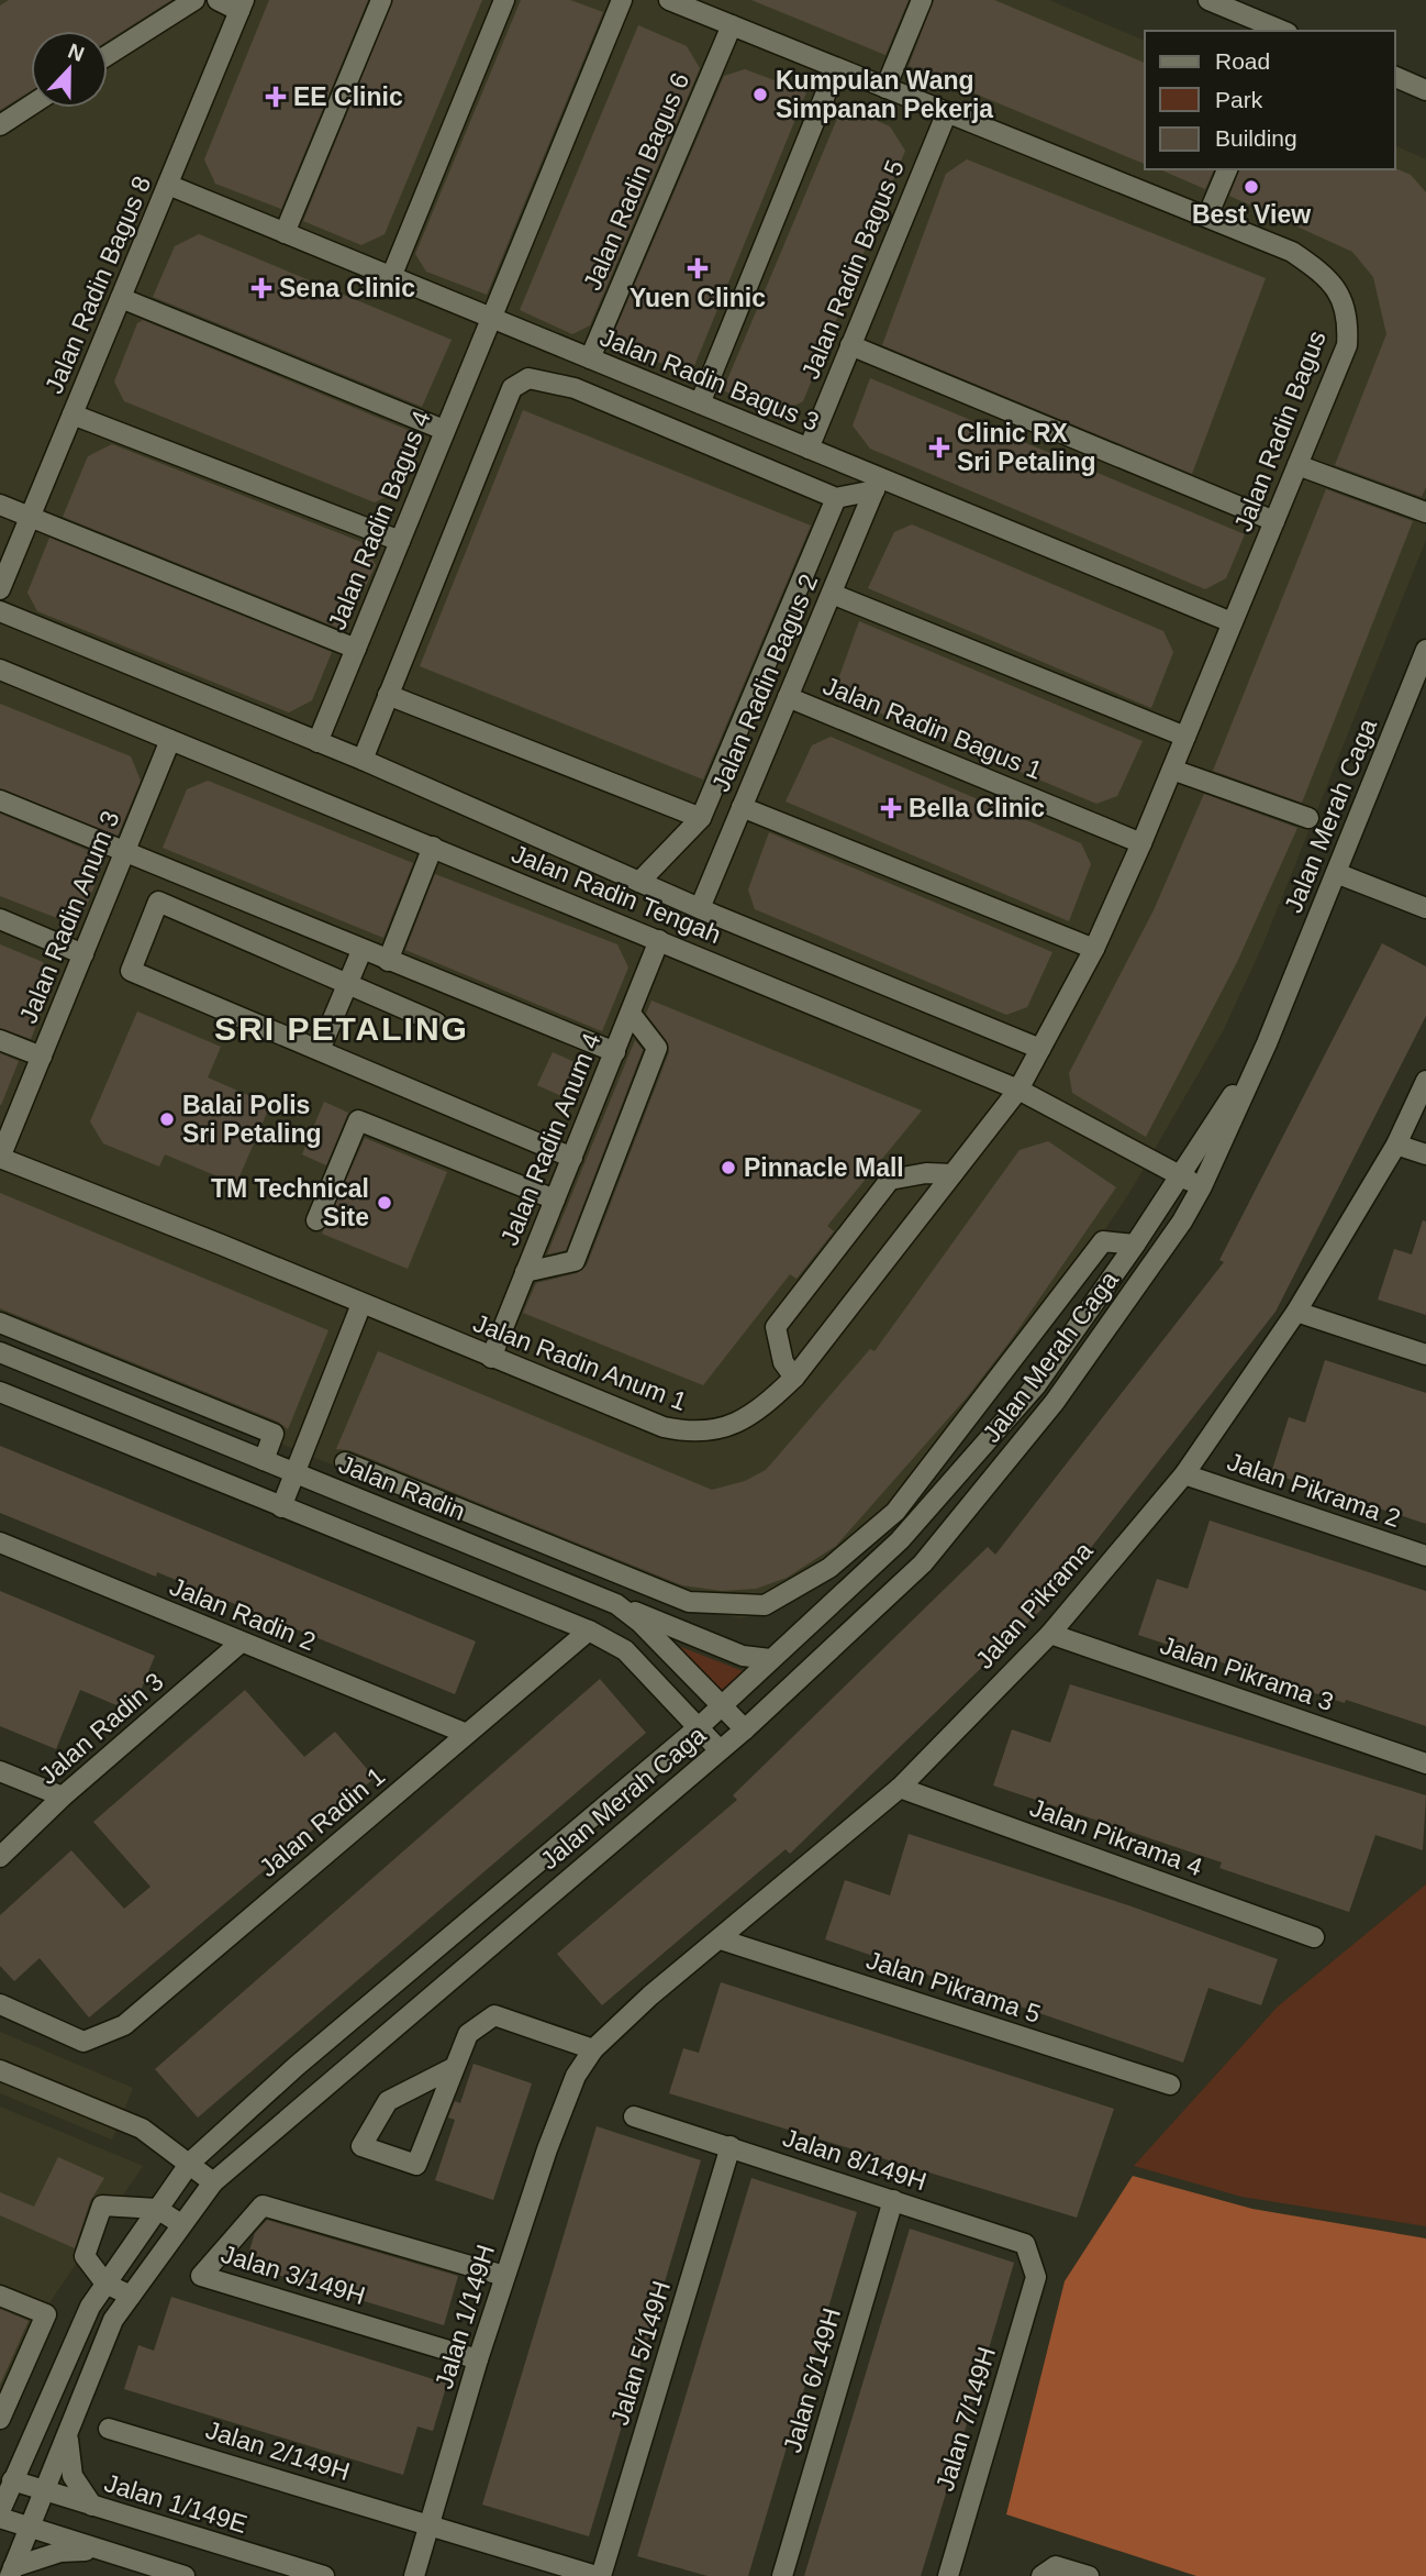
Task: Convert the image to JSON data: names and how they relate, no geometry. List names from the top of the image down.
{
  "streets": {
    "street": [
      "Jalan Radin Bagus 6",
      "Jalan Radin Bagus 5",
      "Jalan Radin Bagus 8",
      "Jalan Radin Bagus 3",
      "Jalan Radin Bagus",
      "Jalan Radin Bagus 4",
      "Jalan Radin Bagus 2",
      "Jalan Radin Bagus 1",
      "Jalan Merah Caga",
      "Jalan Radin Tengah",
      "Jalan Radin Anum 3",
      "Jalan Radin Anum 4",
      "Jalan Radin Anum 1",
      "Jalan Radin",
      "Jalan Pikrama 2",
      "Jalan Pikrama",
      "Jalan Radin 2",
      "Jalan Pikrama 3",
      "Jalan Radin 3",
      "Jalan Radin 1",
      "Jalan Pikrama 4",
      "Jalan Pikrama 5",
      "Jalan 8/149H",
      "Jalan 3/149H",
      "Jalan 1/149H",
      "Jalan 5/149H",
      "Jalan 6/149H",
      "Jalan 7/149H",
      "Jalan 2/149H",
      "Jalan 1/149E"
    ]
  },
  "crossings": [
    ["Jalan Radin Bagus 6", "Jalan Radin Bagus 3"],
    ["Jalan Radin Bagus 6", "Jalan Radin Bagus"],
    ["Jalan Radin Bagus 5", "Jalan Radin Bagus 3"],
    ["Jalan Radin Bagus 5", "Jalan Radin Bagus"],
    ["Jalan Radin Bagus 8", "Jalan Radin Bagus 3"],
    ["Jalan Radin Bagus 3", "Jalan Radin Bagus"],
    ["Jalan Radin Bagus 3", "Jalan Radin Bagus 4"],
    ["Jalan Radin Bagus 3", "Jalan Radin Bagus 2"],
    ["Jalan Radin Bagus", "Jalan Radin Bagus 1"],
    ["Jalan Radin Bagus", "Jalan Radin Tengah"],
    ["Jalan Radin Bagus", "Jalan Radin Anum 1"],
    ["Jalan Radin Bagus 4", "Jalan Radin Tengah"],
    ["Jalan Radin Bagus 2", "Jalan Radin Bagus 1"],
    ["Jalan Radin Bagus 2", "Jalan Radin Tengah"],
    ["Jalan Merah Caga", "Jalan Radin Tengah"],
    ["Jalan Merah Caga", "Jalan Radin"],
    ["Jalan Merah Caga", "Jalan 1/149E"],
    ["Jalan Radin Tengah", "Jalan Radin Anum 3"],
    ["Jalan Radin Tengah", "Jalan Radin Anum 4"],
    ["Jalan Radin Tengah", "Jalan Radin Anum 1"],
    ["Jalan Radin Anum 3", "Jalan Radin Anum 1"],
    ["Jalan Radin Anum 4", "Jalan Radin Anum 1"],
    ["Jalan Pikrama 2", "Jalan Pikrama"],
    ["Jalan Pikrama", "Jalan Pikrama 3"],
    ["Jalan Pikrama", "Jalan Pikrama 4"],
    ["Jalan Pikrama", "Jalan Pikrama 5"],
    ["Jalan Pikrama", "Jalan 1/149H"],
    ["Jalan Radin 2", "Jalan Radin 3"],
    ["Jalan Radin 2", "Jalan Radin 1"],
    ["Jalan 8/149H", "Jalan 5/149H"],
    ["Jalan 8/149H", "Jalan 6/149H"],
    ["Jalan 8/149H", "Jalan 7/149H"],
    ["Jalan 3/149H", "Jalan 1/149H"],
    ["Jalan 1/149H", "Jalan 2/149H"],
    ["Jalan 5/149H", "Jalan 2/149H"]
  ],
  "districts": ["SRI PETALING"],
  "places": {
    "other": [
      "Kumpulan Wang Simpanan Pekerja",
      "Best View",
      "Balai Polis Sri Petaling",
      "Pinnacle Mall",
      "TM Technical Site"
    ],
    "health": [
      "EE Clinic",
      "Yuen Clinic",
      "Sena Clinic",
      "Clinic RX Sri Petaling",
      "Bella Clinic"
    ]
  },
  "legend": ["Road", "Park", "Building"],
  "north": "top"
}
